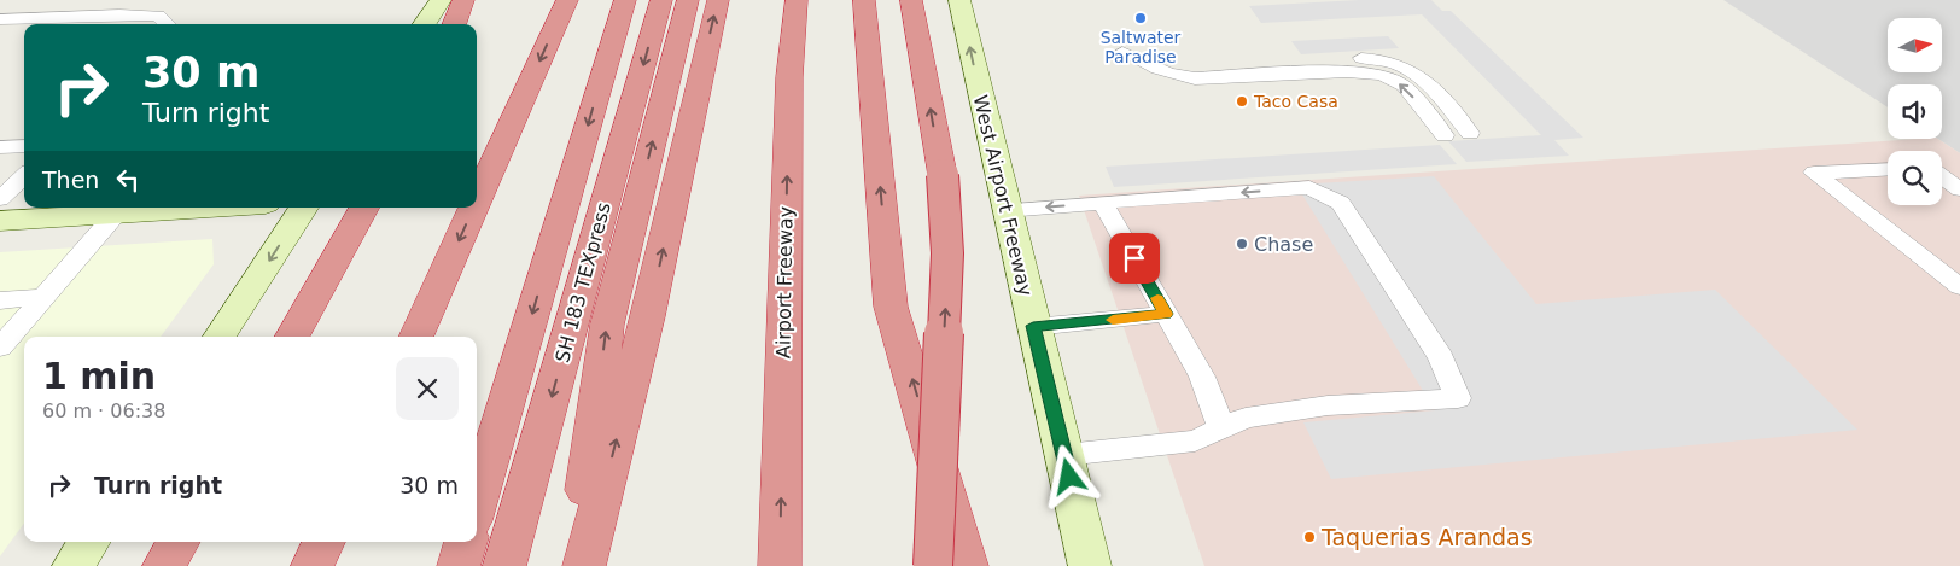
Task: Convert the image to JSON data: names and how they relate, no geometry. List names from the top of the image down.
{
  "streets": {
    "highway": ["SH 183 TEXpress", "Airport Freeway"],
    "main road": ["West Airport Freeway"]
  },
  "one_way": ["West Airport Freeway"],
  "places": [
    "Saltwater Paradise",
    "Taco Casa",
    "Chase",
    "Taquerias Arandas"
  ],
  "north": "right",
  "page": {
    "turn": ["30 m", "Turn right"],
    "then": "Then",
    "heading": ["1 min", "60 m · 06:38"],
    "list": [
      {
        "name": "Turn right",
        "value": "30 m"
      }
    ]
  }
}
